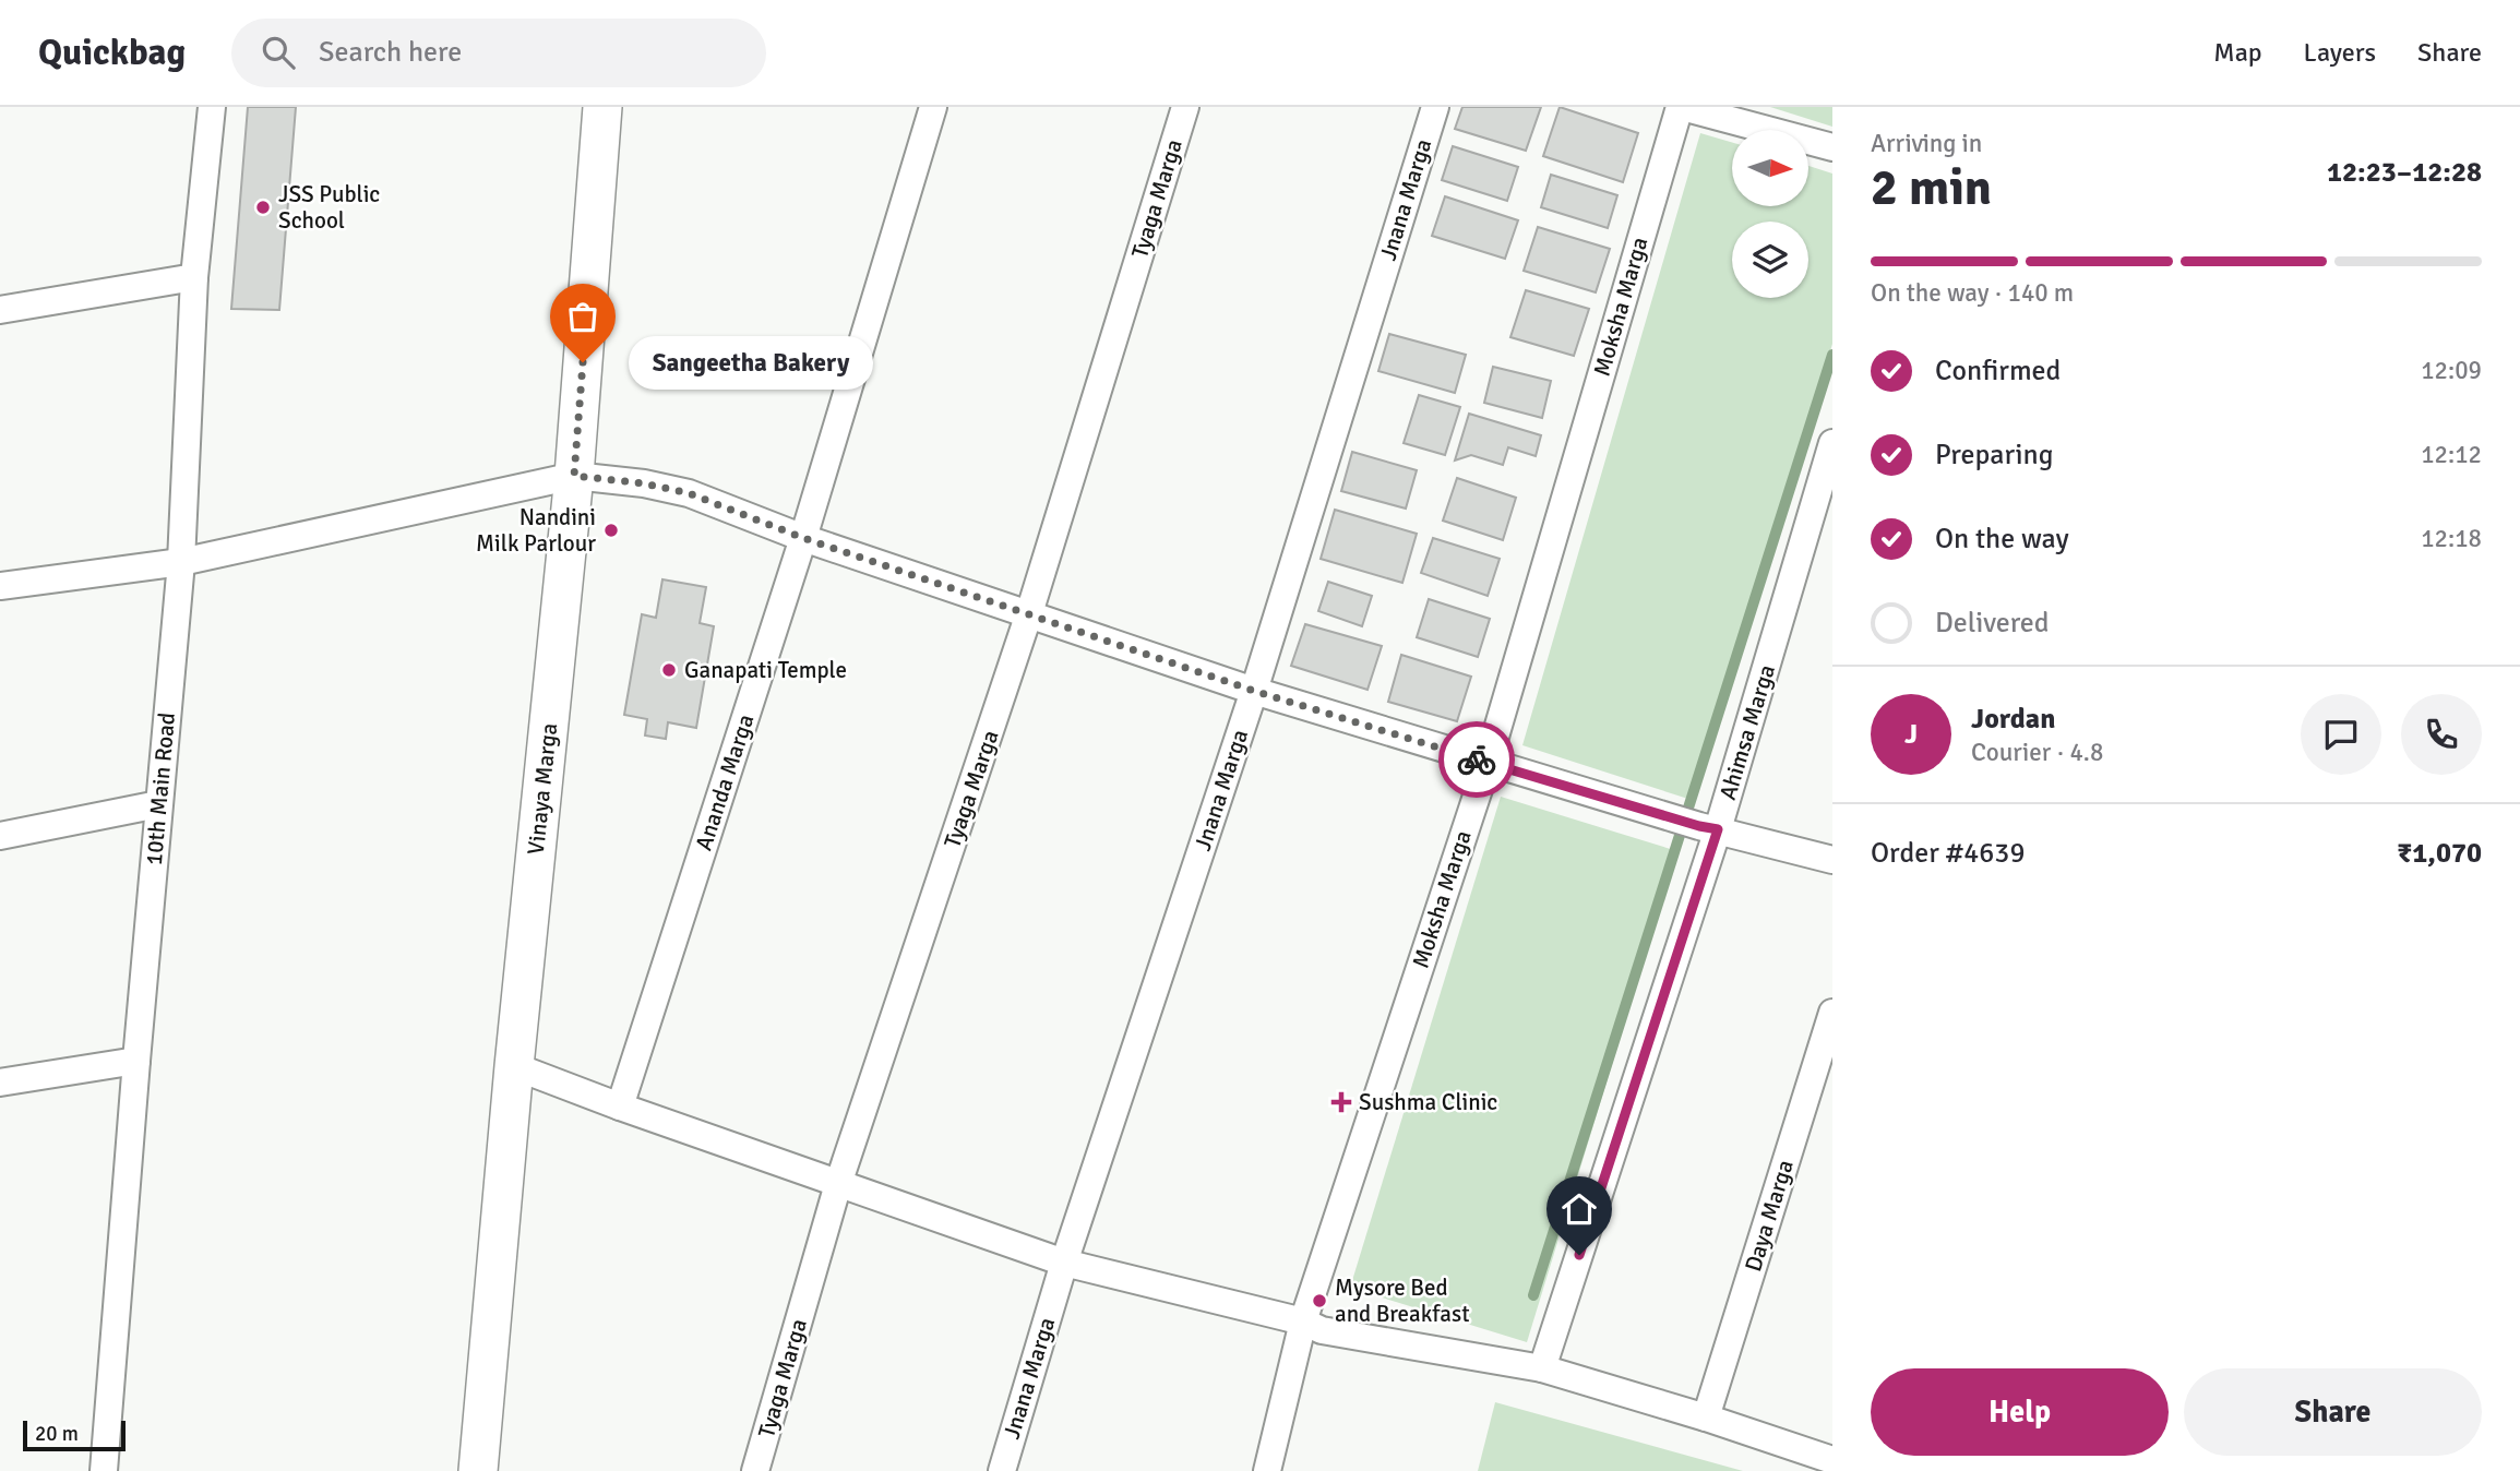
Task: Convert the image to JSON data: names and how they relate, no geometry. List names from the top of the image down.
{
  "streets": {
    "street": [
      "Tyaga Marga",
      "Jnana Marga",
      "Moksha Marga",
      "Ahimsa Marga",
      "Ananda Marga",
      "10th Main Road",
      "Vinaya Marga",
      "Daya Marga"
    ]
  },
  "places": {
    "other": [
      "JSS Public School",
      "Sangeetha Bakery",
      "Nandini Milk Parlour",
      "Ganapati Temple",
      "Mysore Bed and Breakfast"
    ],
    "health": ["Sushma Clinic"]
  },
  "scale_bar": "20 m",
  "north": "right",
  "page": {
    "header": "Quickbag",
    "search": "Search here",
    "nav": ["Map", "Layers", "Share"],
    "heading": ["2 min", "Arriving in", "12:23–12:28"],
    "panel": [
      "Jordan",
      "Courier · 4.8",
      "Order #4639",
      "₹1,070"
    ],
    "bar": "On the way · 140 m",
    "list": [
      ["Confirmed", "12:09"],
      ["Preparing", "12:12"],
      ["On the way", "12:18"],
      "Delivered"
    ],
    "bubble": "Sangeetha Bakery",
    "round": "J",
    "buttons": ["Help", "Share"],
    "scale": "20 m"
  }
}
